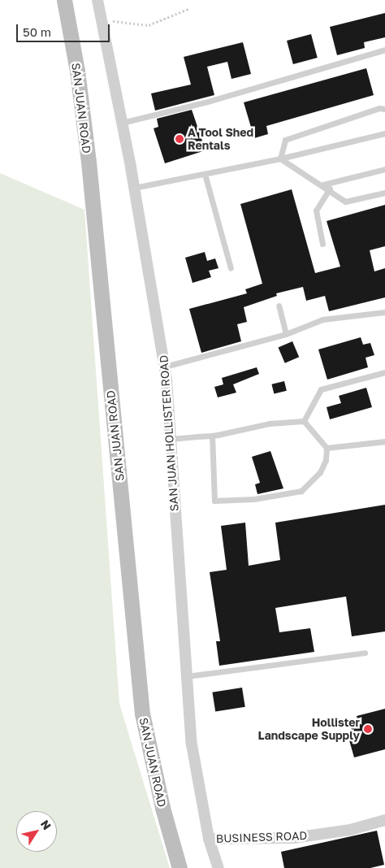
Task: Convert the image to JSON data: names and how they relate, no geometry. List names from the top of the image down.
{
  "streets": {
    "main road": ["SAN JUAN ROAD"],
    "street": ["SAN JUAN HOLLISTER ROAD", "BUSINESS ROAD"]
  },
  "crossings": [
    ["SAN JUAN HOLLISTER ROAD", "BUSINESS ROAD"]
  ],
  "places": ["A Tool Shed Rentals", "Hollister Landscape Supply"],
  "scale_bar": "50 m",
  "north": "top right"
}
